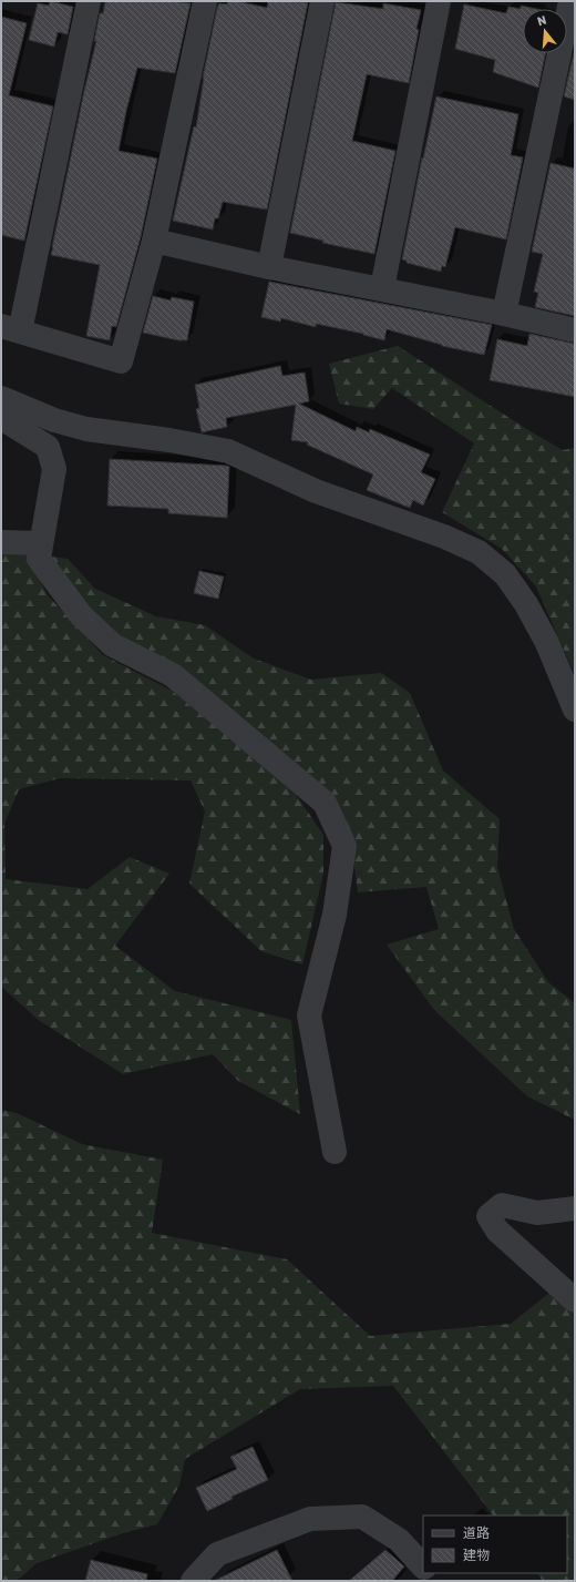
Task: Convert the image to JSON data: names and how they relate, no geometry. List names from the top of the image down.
{
  "legend": ["道路", "建物"],
  "north": "top"
}
